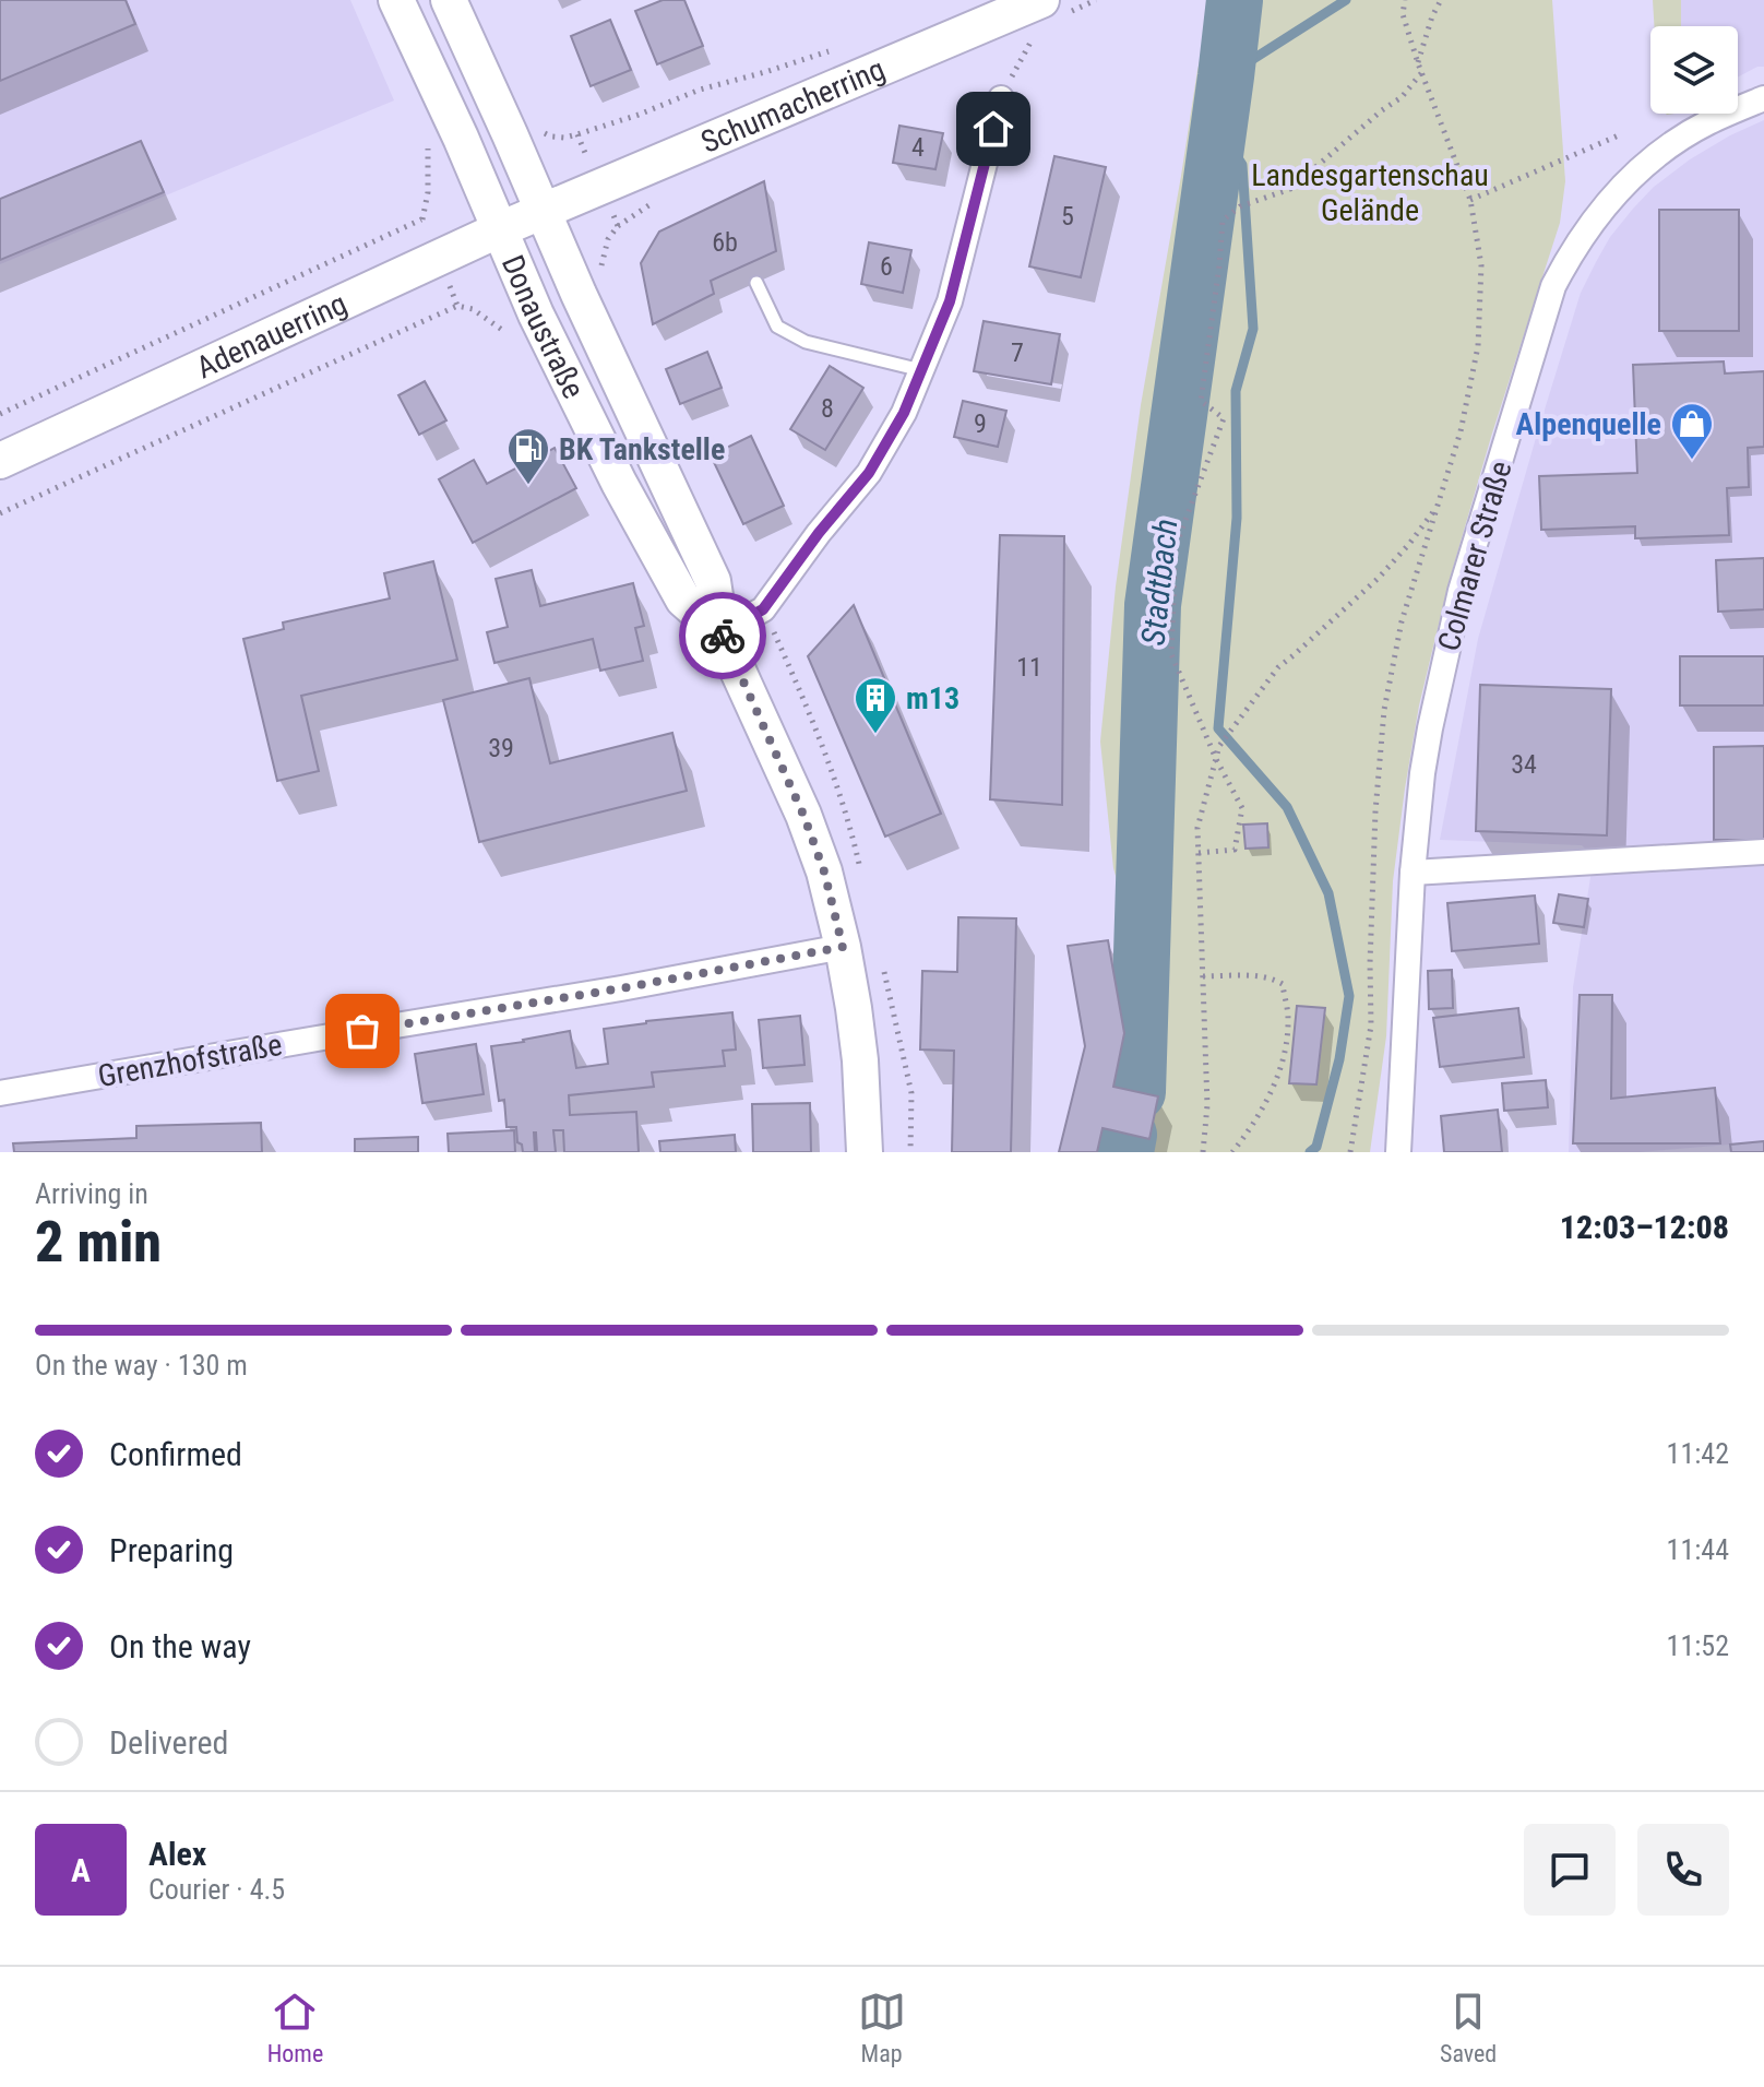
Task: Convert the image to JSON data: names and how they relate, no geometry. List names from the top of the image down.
{
  "streets": {
    "street": [
      "Schumacherring",
      "Donaustraße",
      "Adenauerring",
      "Colmarer Straße",
      "Grenzhofstraße"
    ]
  },
  "crossings": [
    ["Schumacherring", "Donaustraße"],
    ["Schumacherring", "Adenauerring"],
    ["Donaustraße", "Adenauerring"],
    ["Donaustraße", "Grenzhofstraße"]
  ],
  "water": ["Stadtbach"],
  "parks": ["Landesgartenschau Gelände"],
  "places": {
    "shop": ["Alpenquelle"],
    "fuel station": ["BK Tankstelle"],
    "building": ["m13"]
  },
  "house_numbers": [
    "4",
    "5",
    "6b",
    "6",
    "7",
    "8",
    "9",
    "11",
    "39",
    "34"
  ],
  "page": {
    "heading": ["2 min", "Arriving in", "12:03–12:08"],
    "panel": ["Alex", "Courier · 4.5"],
    "bar": "On the way · 130 m",
    "list": [
      ["Confirmed", "11:42"],
      ["Preparing", "11:44"],
      ["On the way", "11:52"],
      "Delivered"
    ],
    "round": "A",
    "tabs": ["Home", "Map", "Saved"]
  }
}
